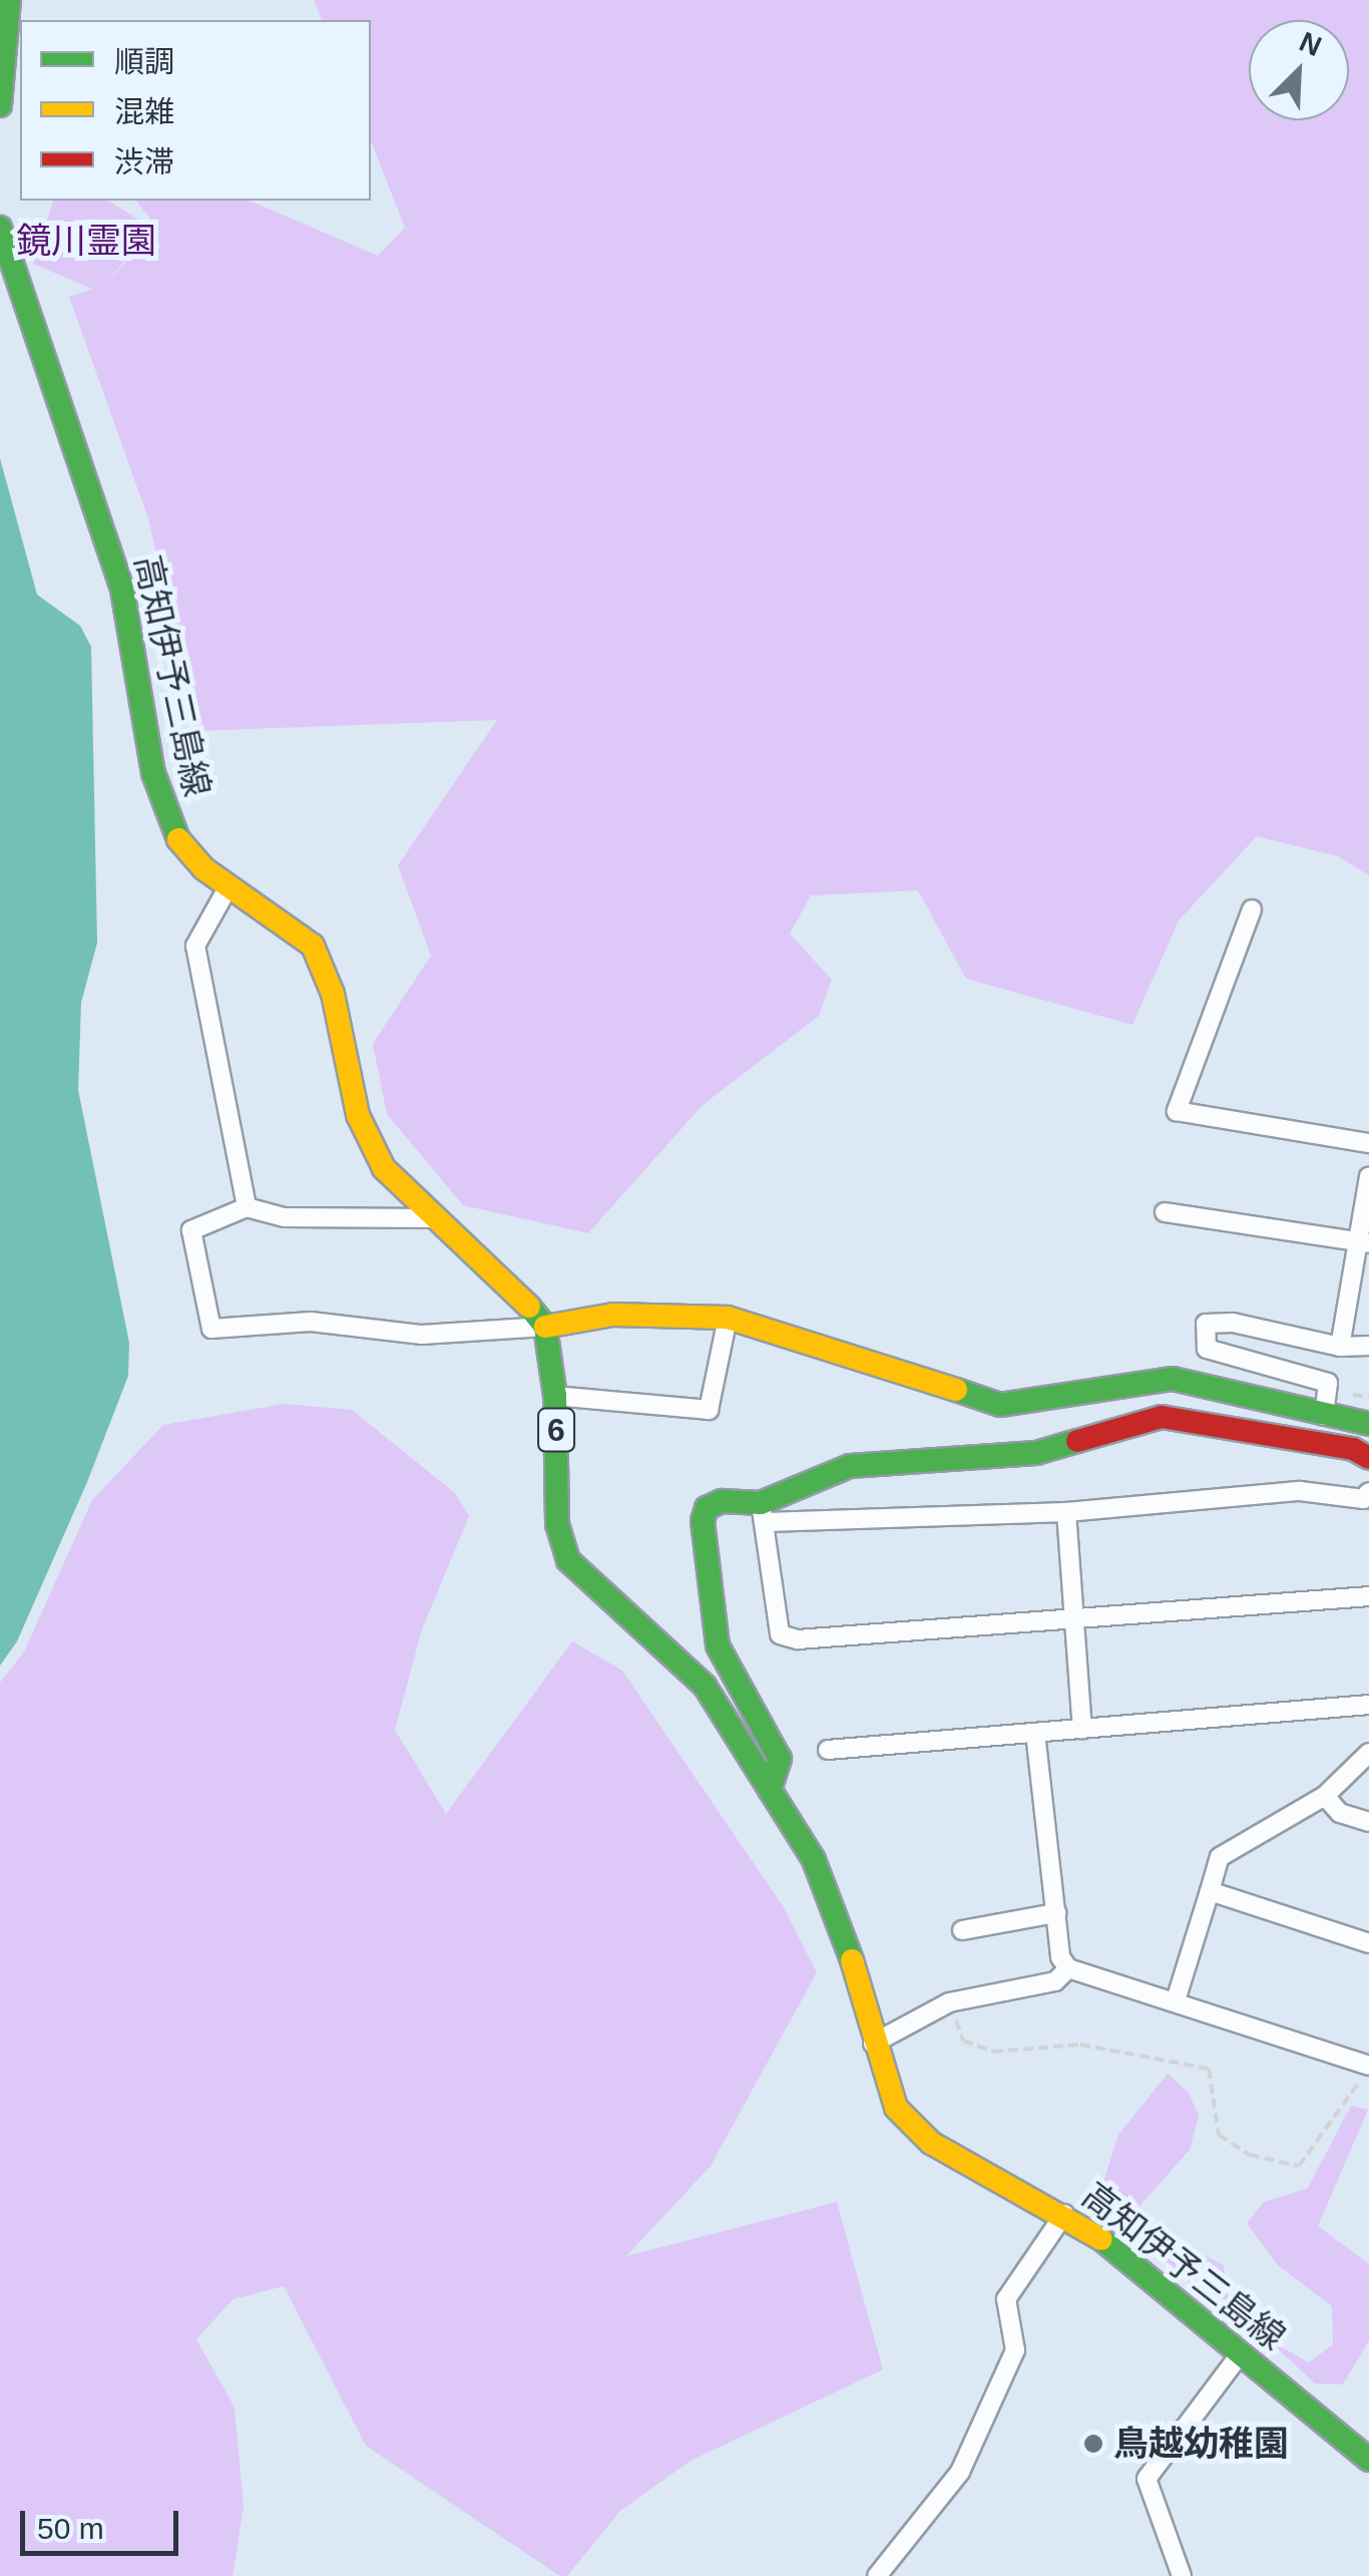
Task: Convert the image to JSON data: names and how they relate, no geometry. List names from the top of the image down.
{
  "streets": {
    "main road": ["高知伊予三島線", "6"]
  },
  "parks": ["鏡川霊園"],
  "places": ["鳥越幼稚園"],
  "legend": ["順調", "混雑", "渋滞"],
  "scale_bar": "50 m",
  "north": "top right"
}
